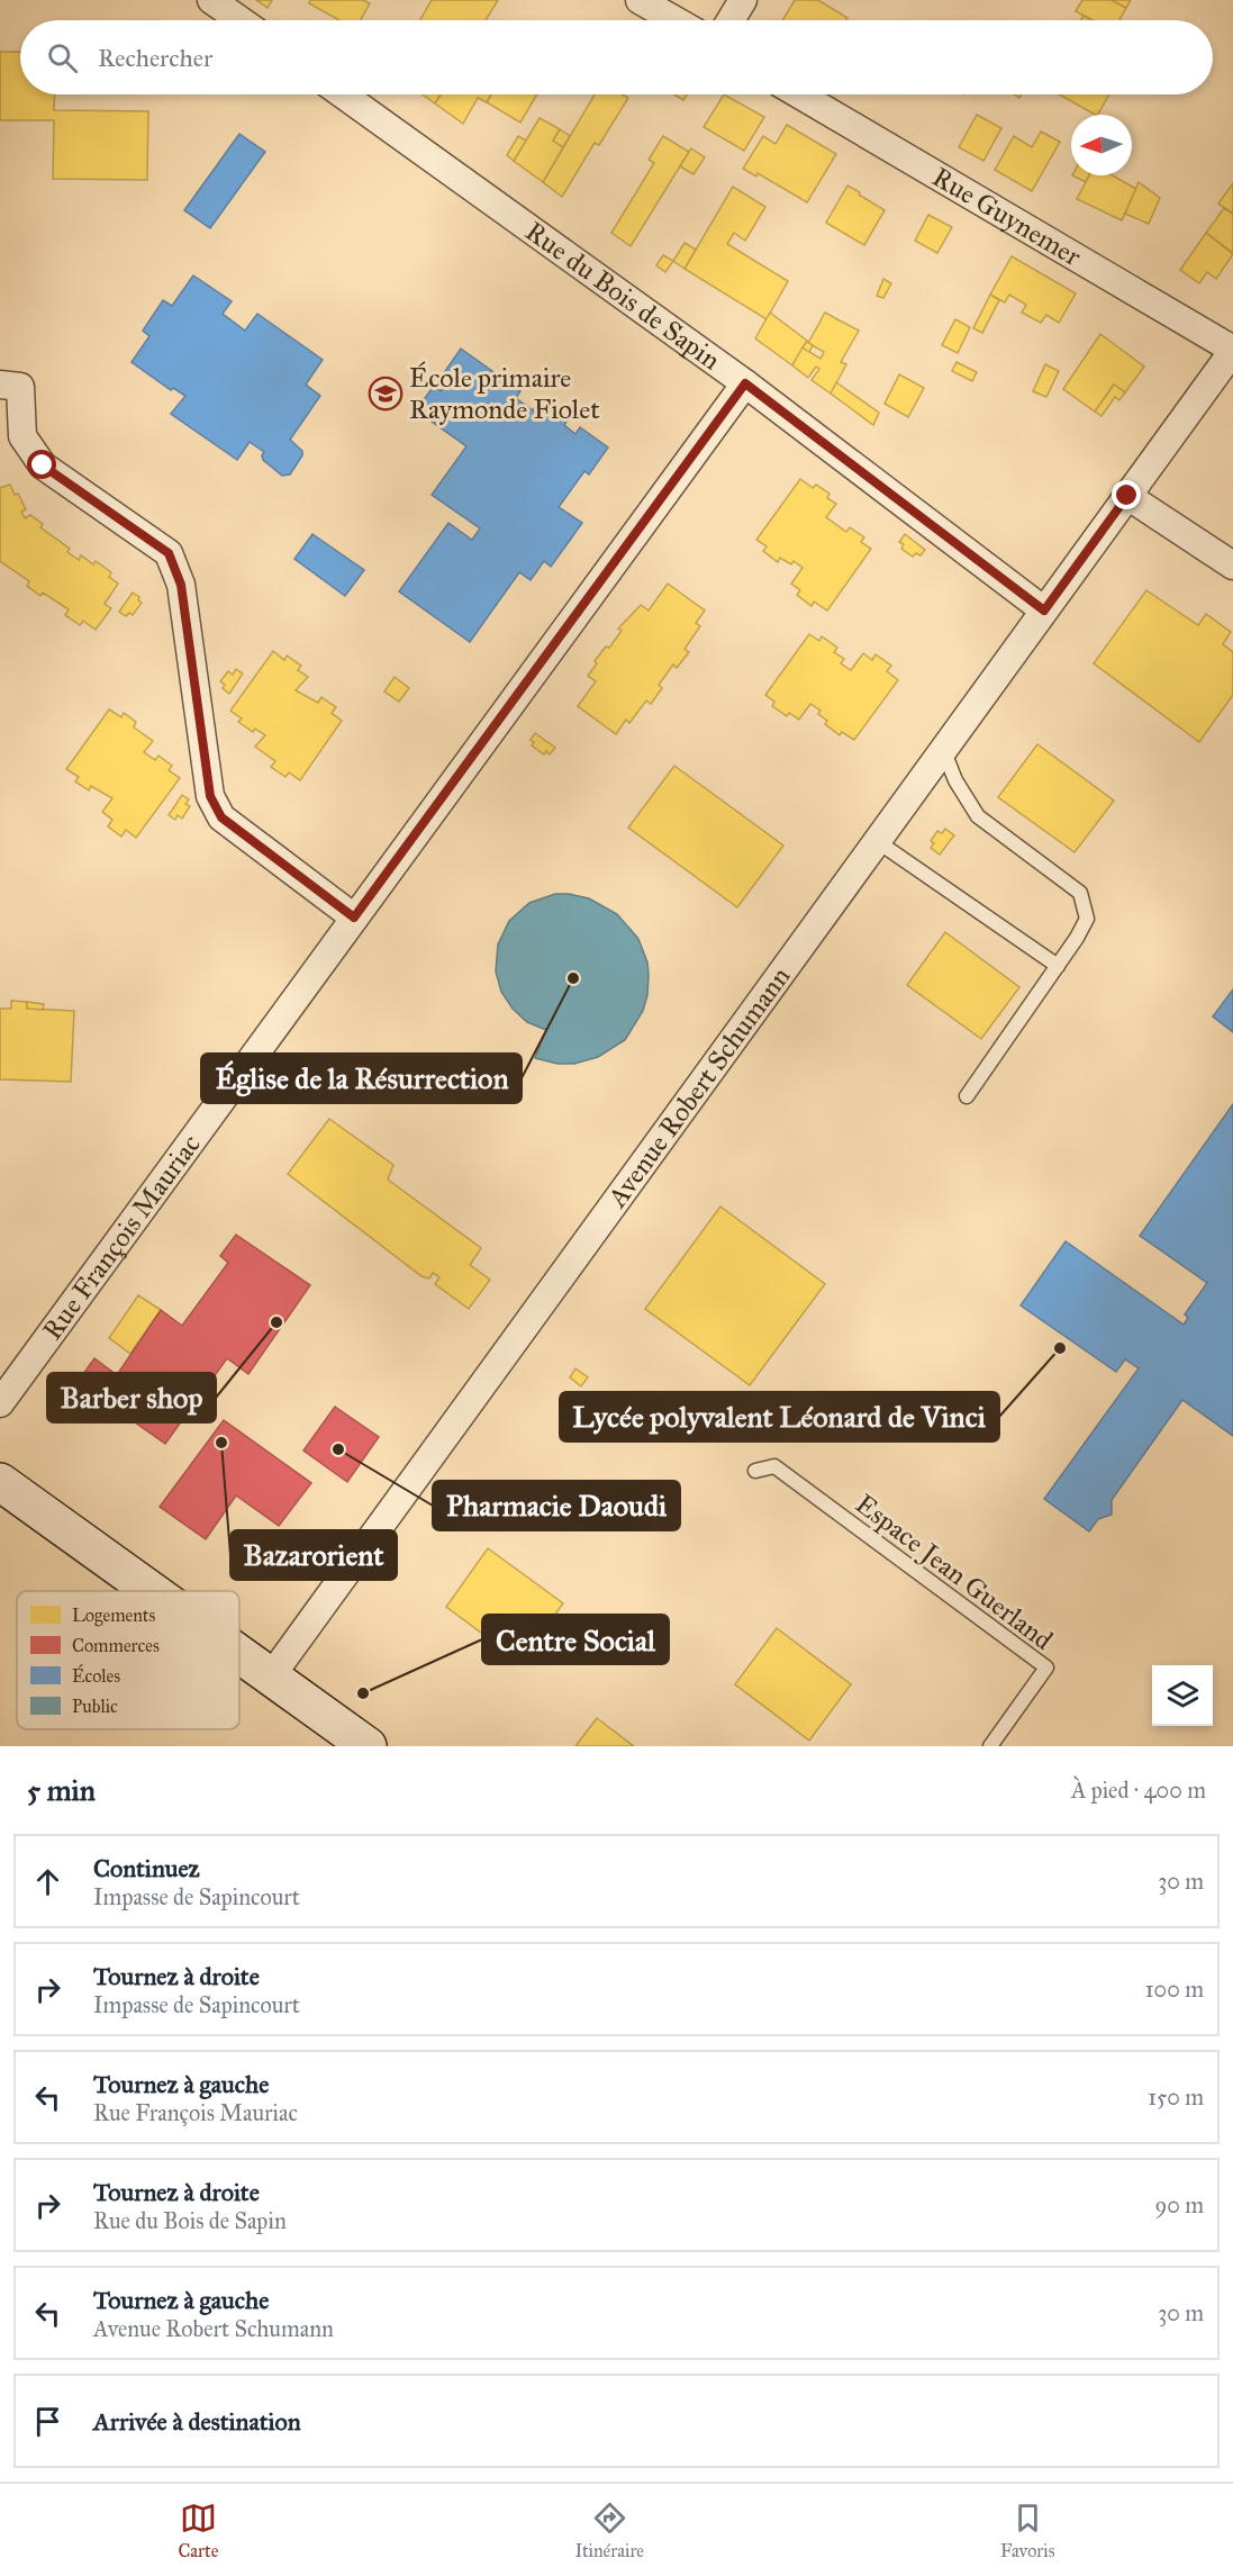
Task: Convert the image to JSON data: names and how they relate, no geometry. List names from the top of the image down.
{
  "streets": {
    "street": [
      "Rue Guynemer",
      "Rue du Bois de Sapin",
      "Avenue Robert Schumann",
      "Rue François Mauriac"
    ],
    "lane": ["Espace Jean Guerland"]
  },
  "crossings": [
    ["Rue Guynemer", "Avenue Robert Schumann"],
    ["Rue du Bois de Sapin", "Avenue Robert Schumann"],
    ["Rue du Bois de Sapin", "Rue François Mauriac"]
  ],
  "places": {
    "school or university": ["École primaire Raymonde Fiolet"],
    "other": [
      "Église de la Résurrection",
      "Barber shop",
      "Lycée polyvalent Léonard de Vinci",
      "Bazarorient",
      "Pharmacie Daoudi",
      "Centre Social"
    ]
  },
  "legend": [
    "Logements",
    "Commerces",
    "Écoles",
    "Public"
  ],
  "north": "left",
  "page": {
    "search": "Rechercher",
    "heading": ["5 min", "À pied · 400 m"],
    "list": [
      ["Continuez", "Impasse de Sapincourt", "30 m"],
      ["Tournez à droite", "Impasse de Sapincourt", "100 m"],
      ["Tournez à gauche", "Rue François Mauriac", "150 m"],
      ["Tournez à droite", "Rue du Bois de Sapin", "90 m"],
      ["Tournez à gauche", "Avenue Robert Schumann", "30 m"],
      "Arrivée à destination"
    ],
    "nav": ["Carte", "Itinéraire", "Favoris"]
  }
}
